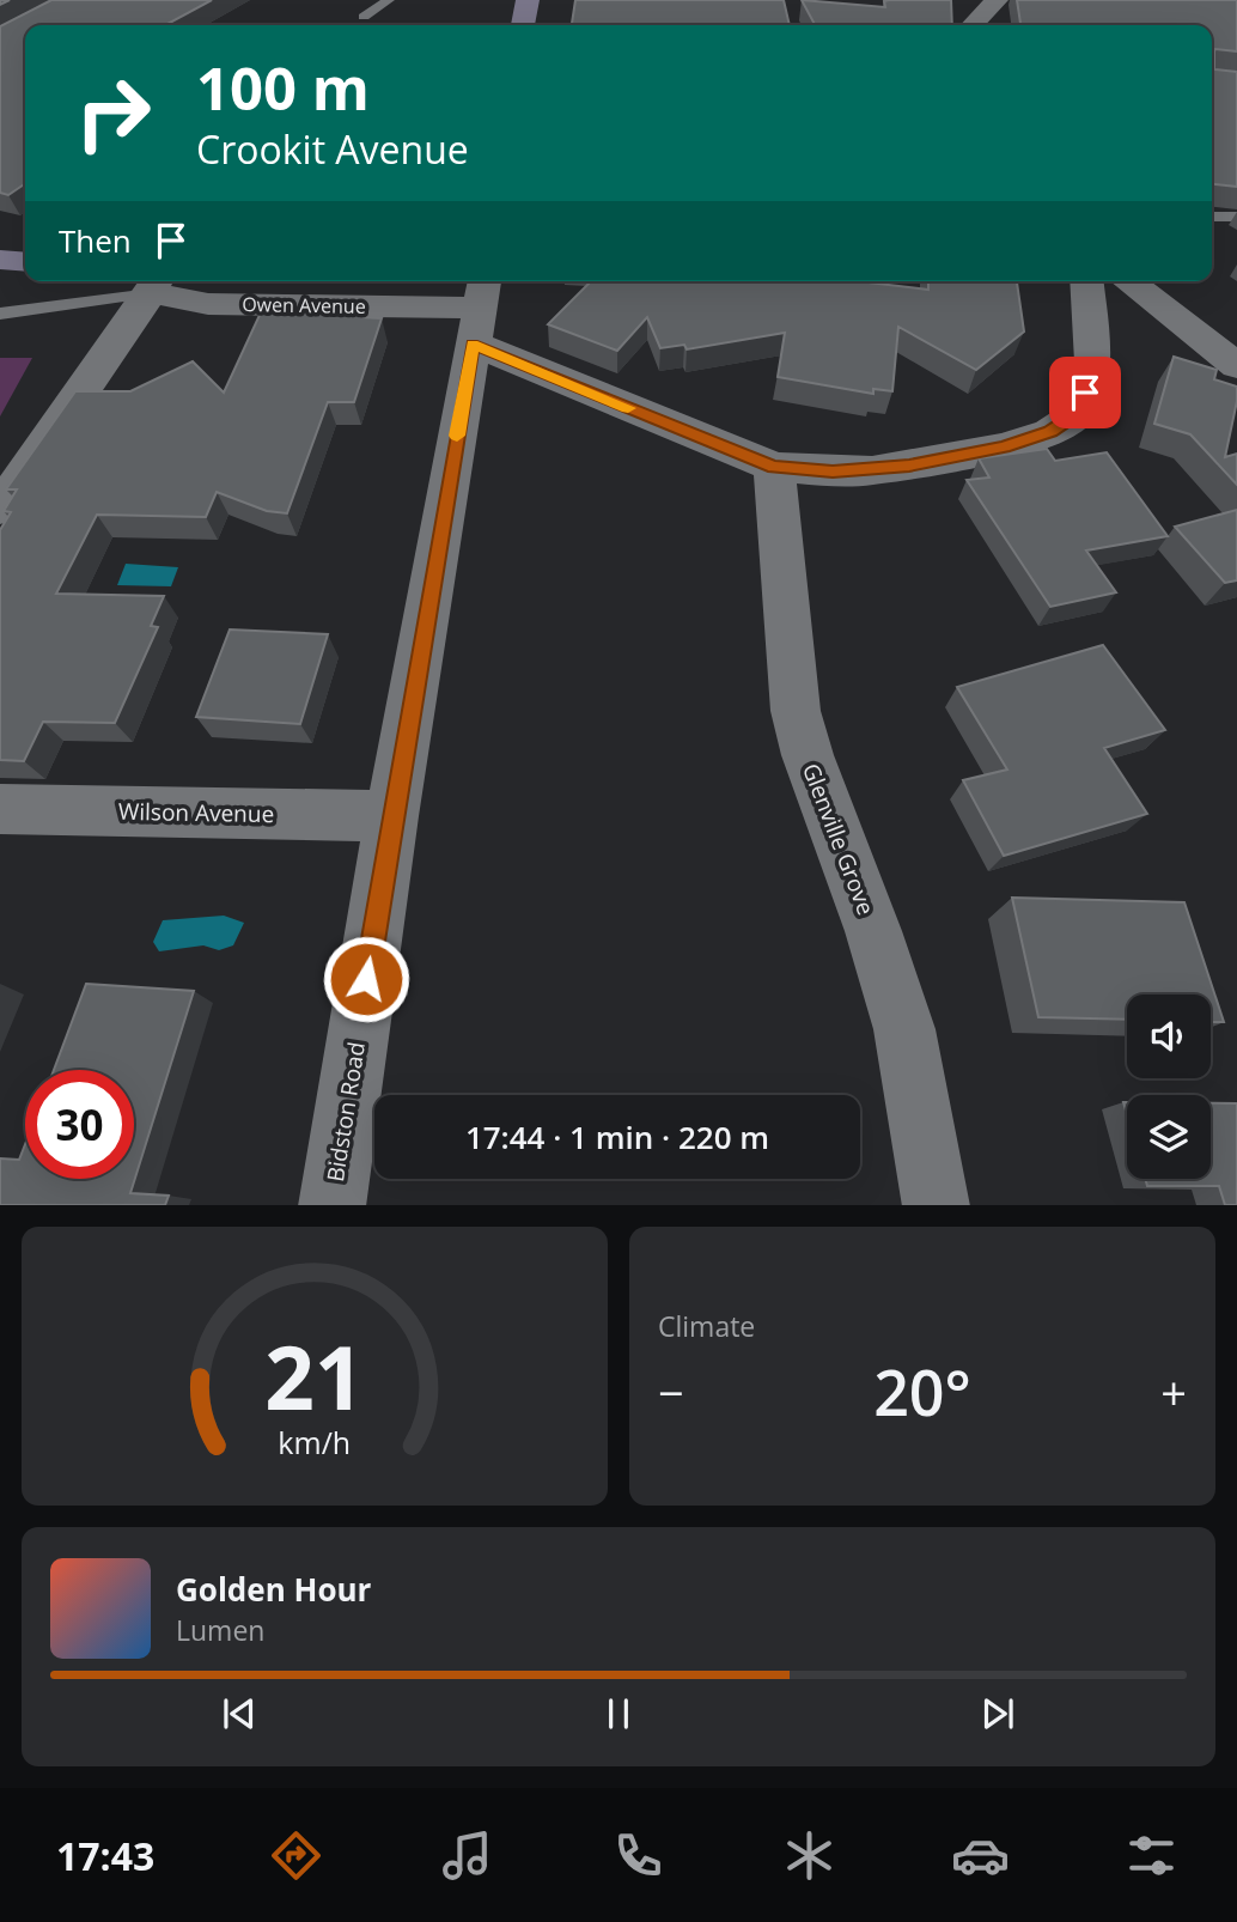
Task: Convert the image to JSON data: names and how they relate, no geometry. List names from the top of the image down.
{
  "streets": {
    "street": [
      "Owen Avenue",
      "Wilson Avenue",
      "Glenville Grove",
      "Bidston Road"
    ]
  },
  "crossings": [
    ["Owen Avenue", "Bidston Road"],
    ["Wilson Avenue", "Bidston Road"]
  ],
  "page": {
    "turn": ["100 m", "Crookit Avenue"],
    "then": "Then",
    "limit": "30",
    "trip": "17:44 · 1 min · 220 m",
    "tile": "Climate",
    "heat": ["−", "20°", "+"],
    "song": ["Golden Hour", "Lumen"],
    "tabs": "17:43",
    "gauge": ["21", "km/h"]
  }
}
